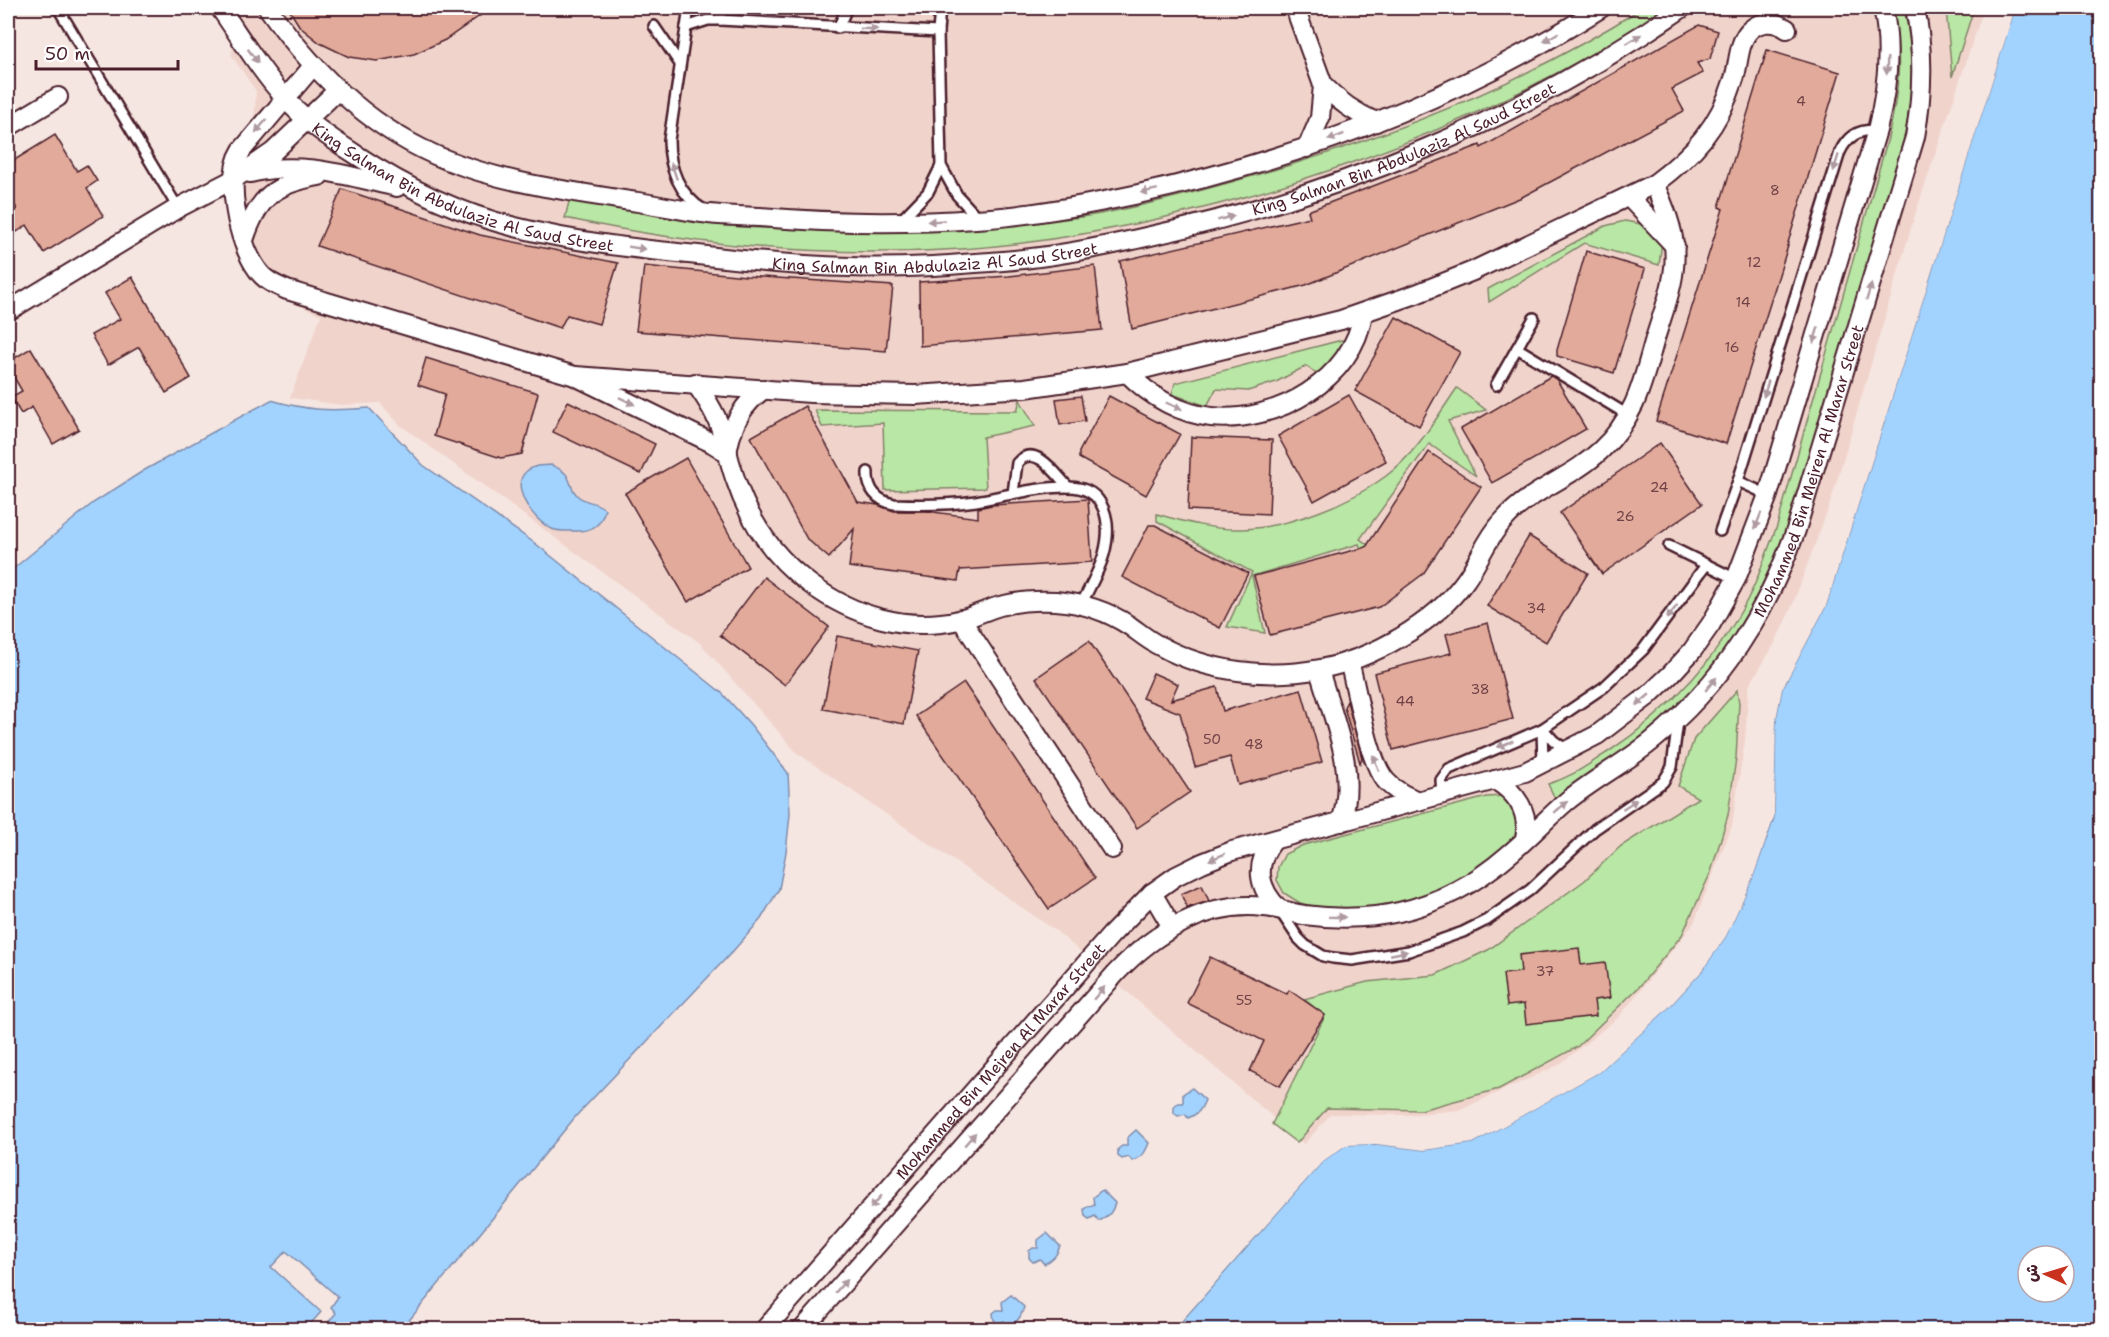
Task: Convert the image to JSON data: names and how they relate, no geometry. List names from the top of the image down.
{
  "streets": {
    "street": ["King Salman Bin Abdulaziz Al Saud Street", "Mohammed Bin Mejren Al Marar Street"]
  },
  "house_numbers": [
    "4",
    "8",
    "12",
    "14",
    "16",
    "24",
    "26",
    "34",
    "38",
    "44",
    "50",
    "48",
    "37",
    "55"
  ],
  "scale_bar": "50 m",
  "north": "left"
}
